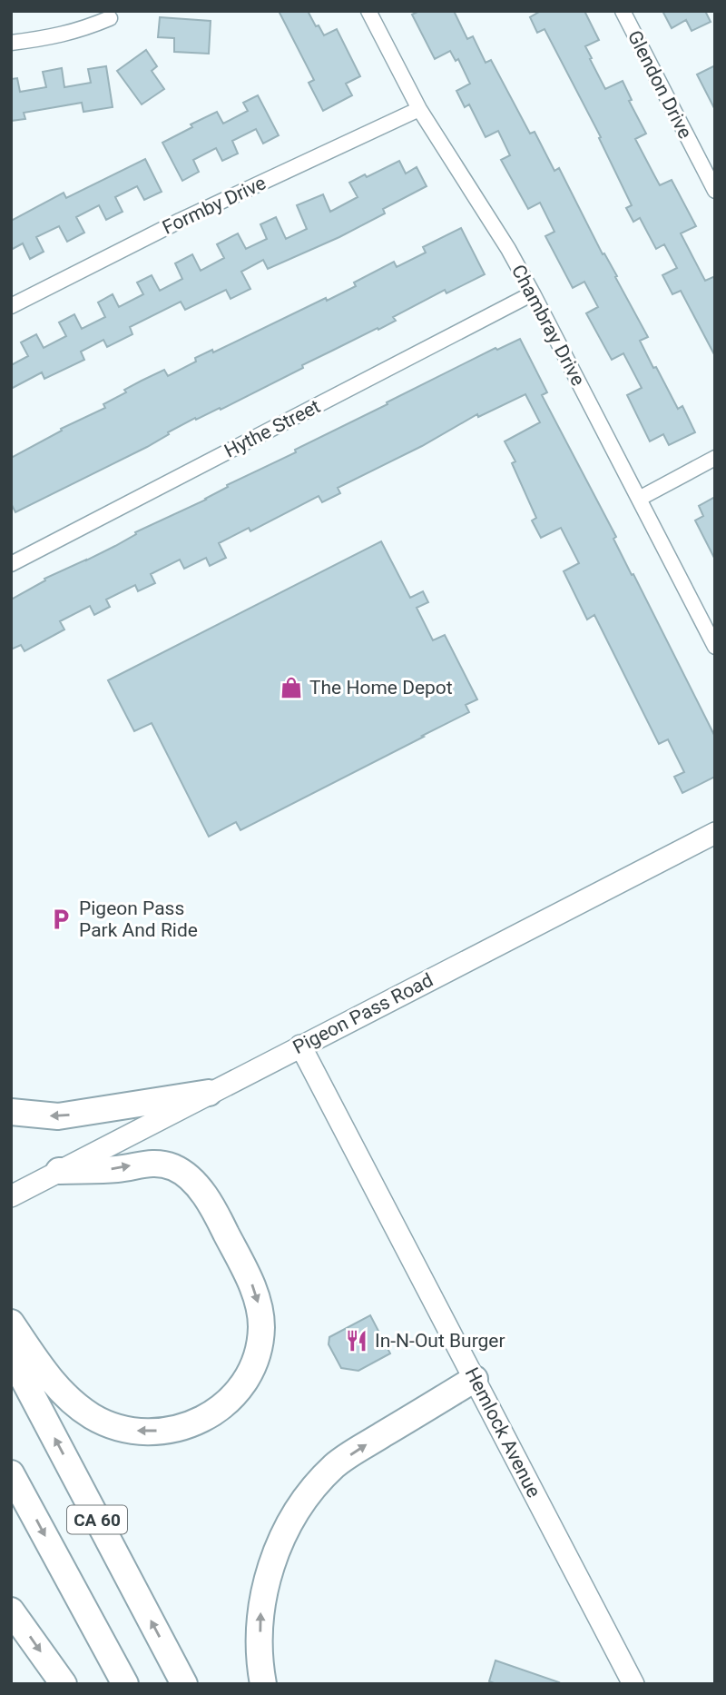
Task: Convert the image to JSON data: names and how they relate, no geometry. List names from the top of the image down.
{
  "streets": {
    "highway": ["CA 60"],
    "main road": ["Pigeon Pass Road", "Hemlock Avenue"],
    "street": [
      "Glendon Drive",
      "Formby Drive",
      "Chambray Drive",
      "Hythe Street"
    ]
  },
  "crossings": [
    ["Formby Drive", "Chambray Drive"],
    ["Chambray Drive", "Hythe Street"],
    ["Pigeon Pass Road", "Hemlock Avenue"]
  ],
  "places": {
    "shop": ["The Home Depot"],
    "parking": ["Pigeon Pass Park And Ride"],
    "restaurant": ["In-N-Out Burger"]
  }
}
